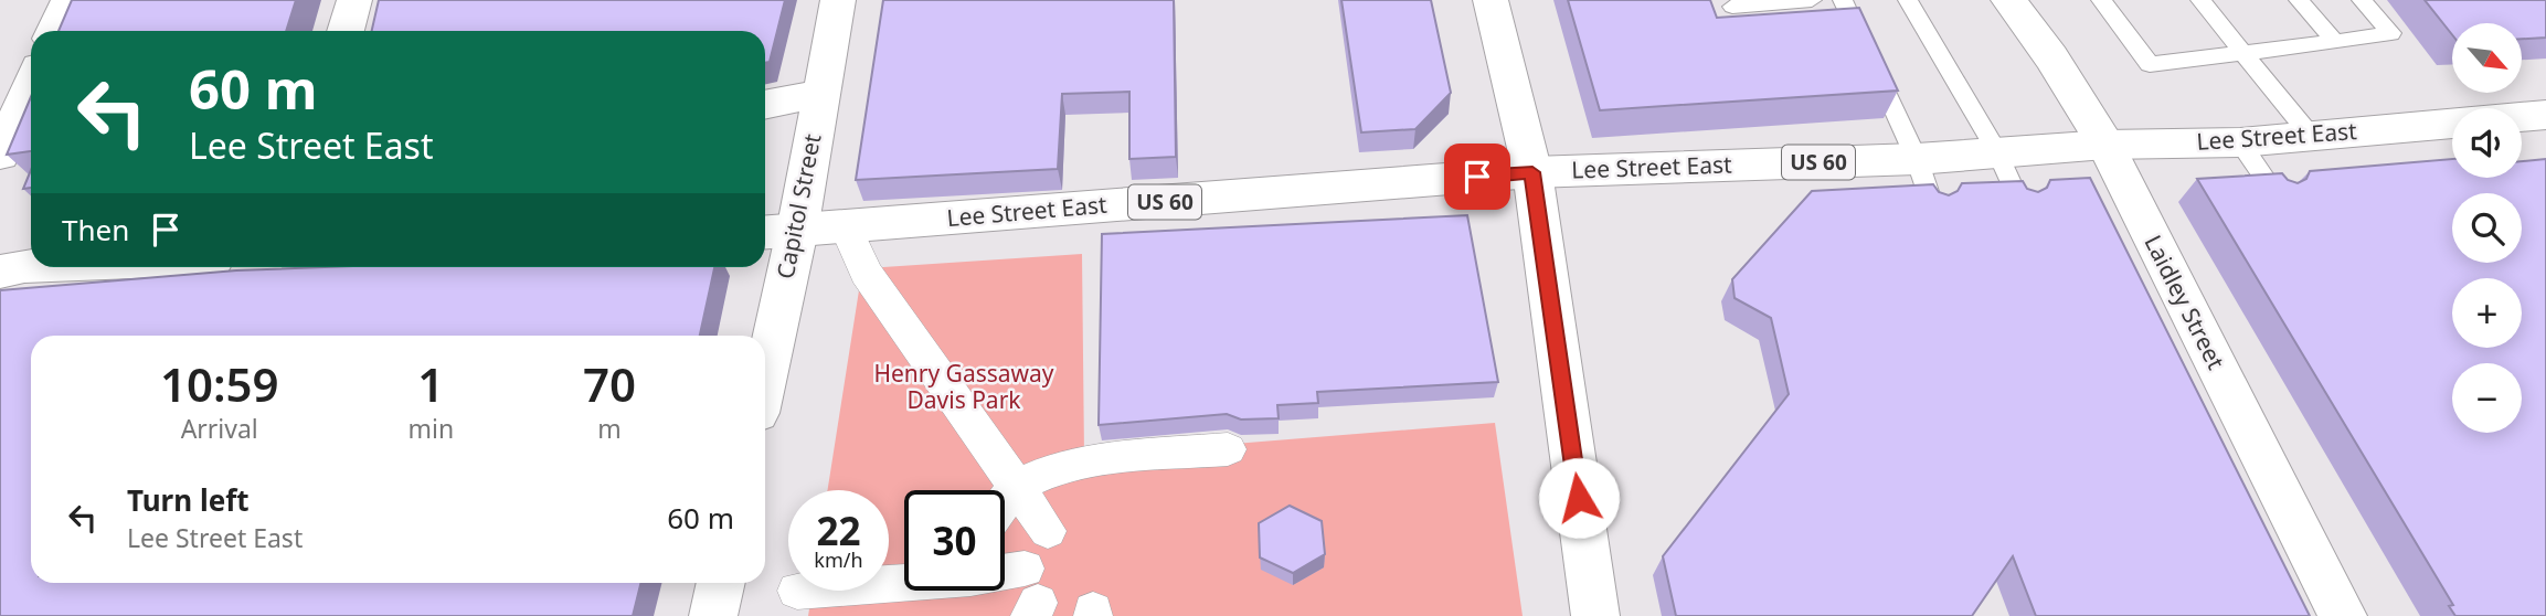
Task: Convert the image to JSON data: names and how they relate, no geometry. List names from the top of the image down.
{
  "streets": {
    "main road": [
      "Lee Street East",
      "US 60",
      "Capitol Street",
      "Laidley Street"
    ]
  },
  "crossings": [
    ["Lee Street East", "Capitol Street"],
    ["Lee Street East", "Laidley Street"]
  ],
  "parks": ["Henry Gassaway Davis Park"],
  "north": "bottom right",
  "page": {
    "map_buttons": ["+", "−"],
    "turn": ["60 m", "Lee Street East"],
    "then": "Then",
    "eta": [
      "10:59",
      "Arrival",
      "1",
      "min",
      "70",
      "m"
    ],
    "list": [
      {
        "name": "Turn left",
        "note": "Lee Street East",
        "value": "60 m"
      }
    ],
    "speed": "22 km/h",
    "limit": "30"
  }
}
